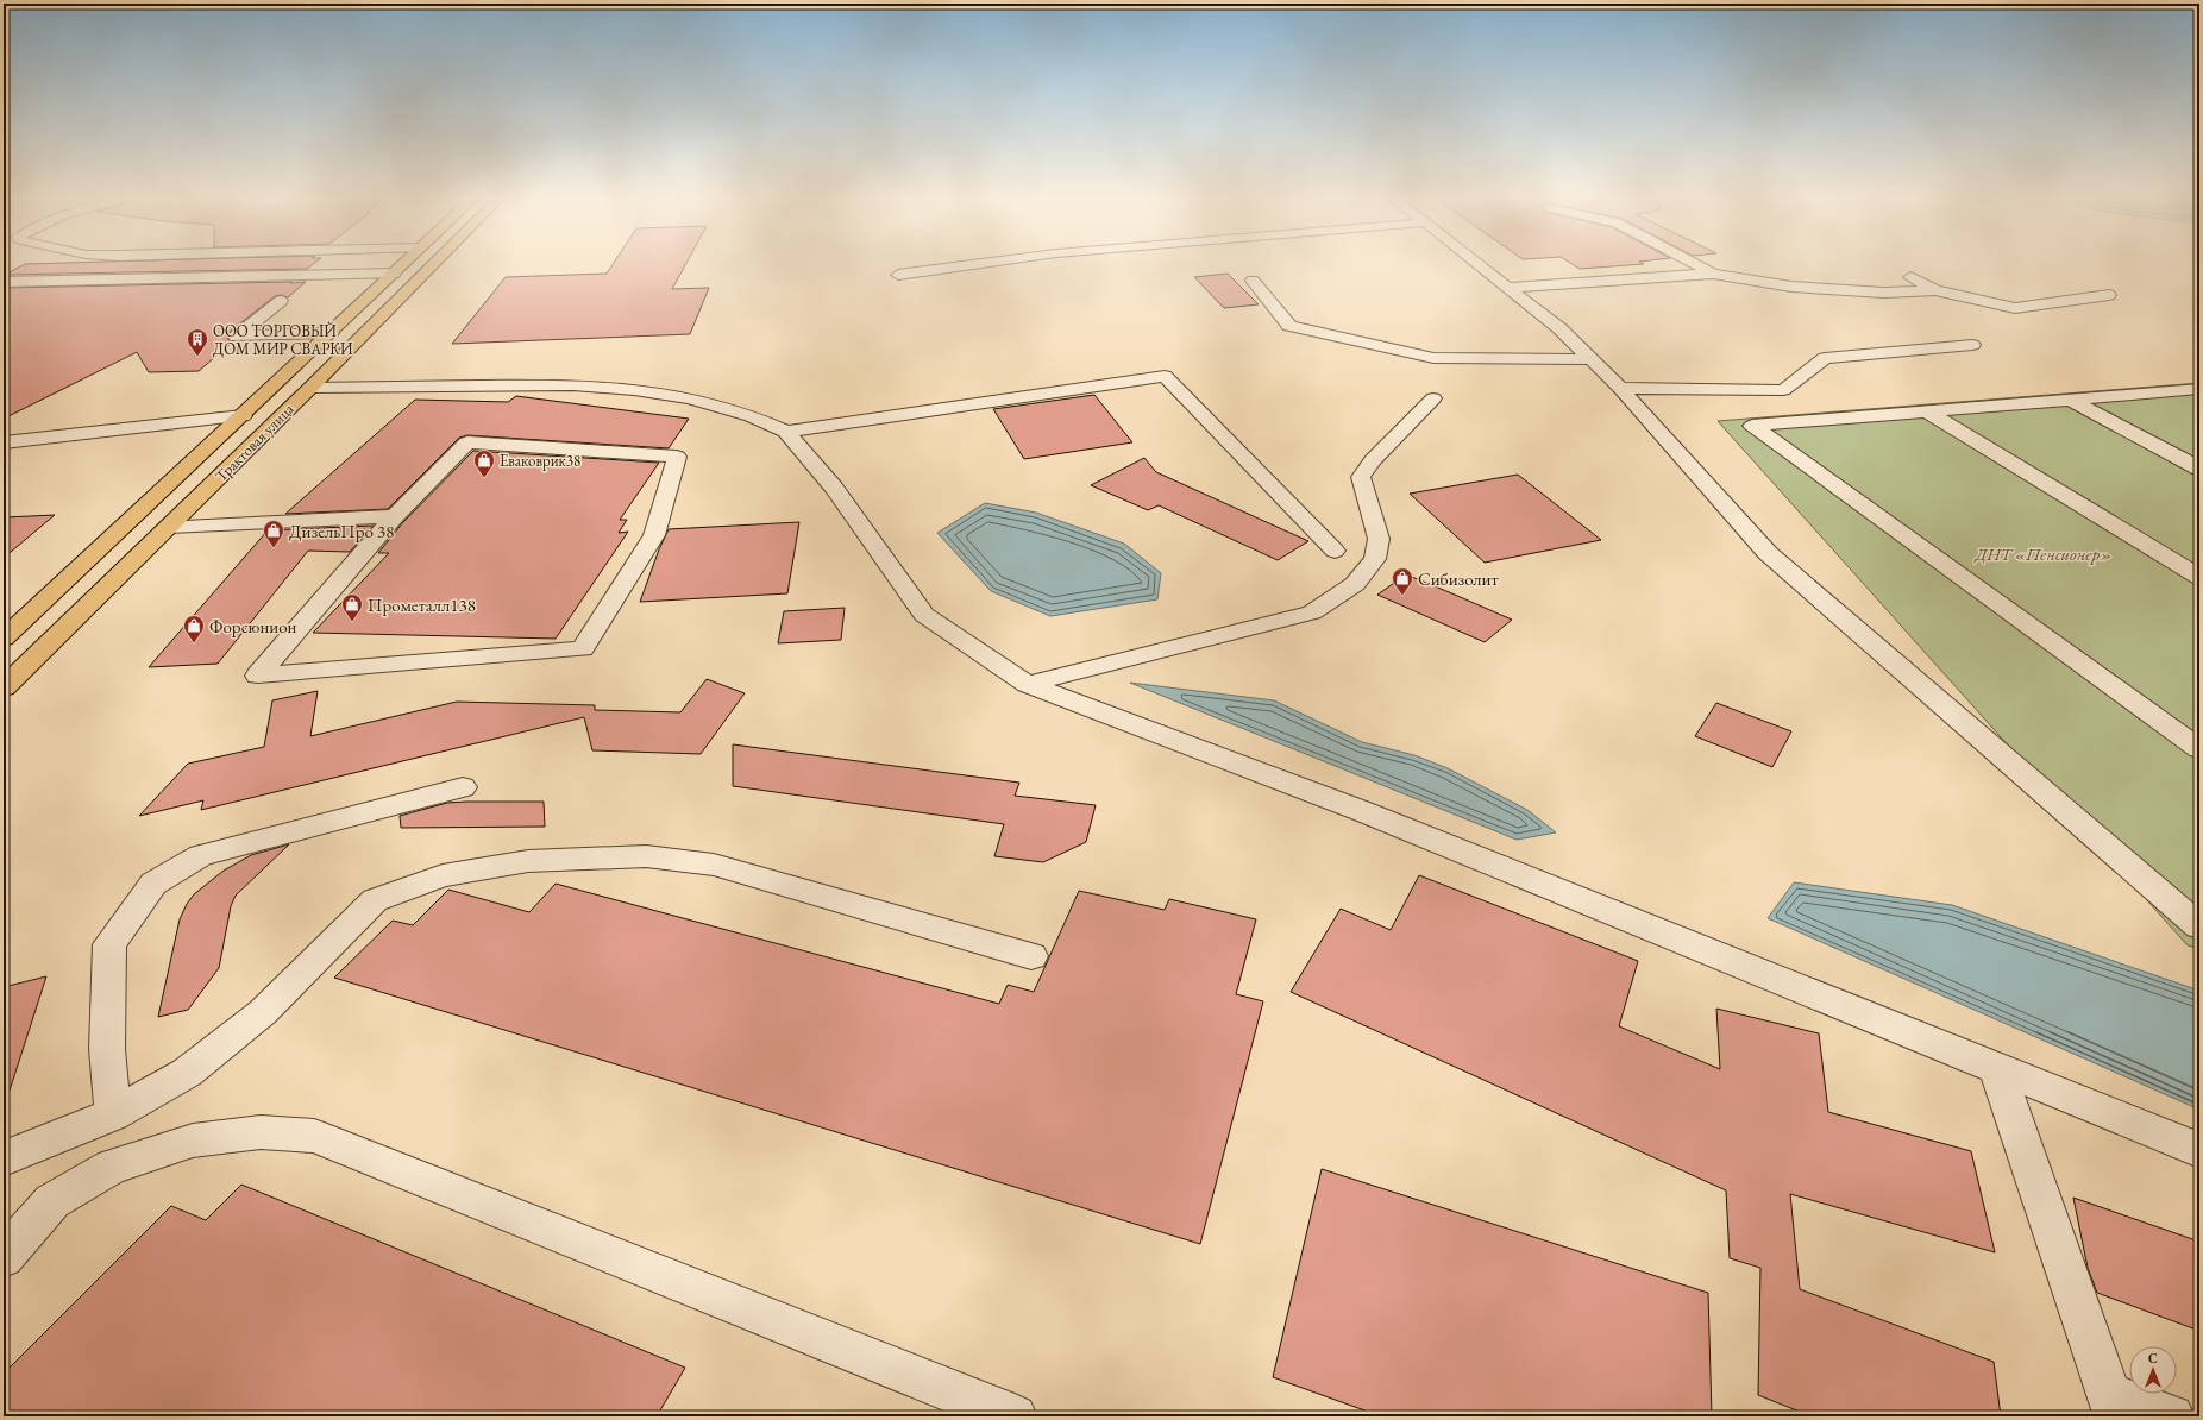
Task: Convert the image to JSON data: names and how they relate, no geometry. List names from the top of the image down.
{
  "streets": {
    "main road": ["Трактовая улица"]
  },
  "parks": ["ДНТ «Пенсионер»"],
  "places": {
    "building": ["ООО ТОРГОВЫЙ ДОМ МИР СВАРКИ"],
    "shop": [
      "Еваковрик38",
      "ДизельПро 38",
      "Сибизолит",
      "Прометалл138",
      "Форсюнион"
    ]
  },
  "north": "top"
}
